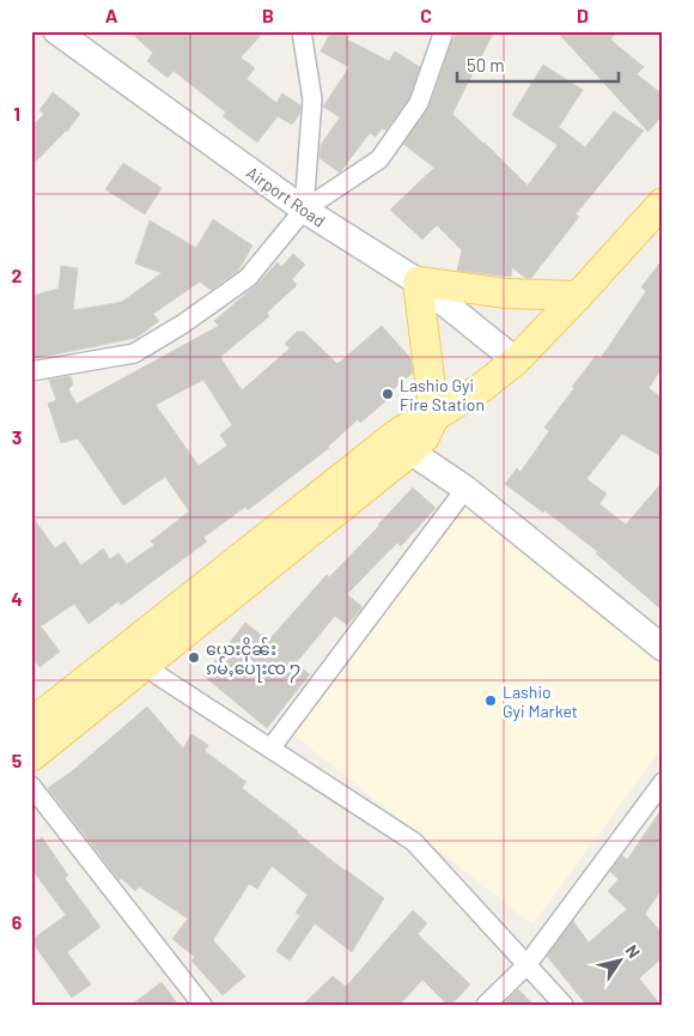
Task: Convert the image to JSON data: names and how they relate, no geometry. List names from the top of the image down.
{
  "streets": {
    "main road": ["Airport Road"]
  },
  "places": ["Lashio Gyi Fire Station", "ယေးငိုၼ်း ၵမ်ႇပေႃးၸ ႒", "Lashio Gyi Market"],
  "scale_bar": "50 m",
  "north": "top right",
  "grid": {
    "columns": [
      "A",
      "B",
      "C",
      "D"
    ],
    "rows": [
      "1",
      "2",
      "3",
      "4",
      "5",
      "6"
    ]
  }
}
